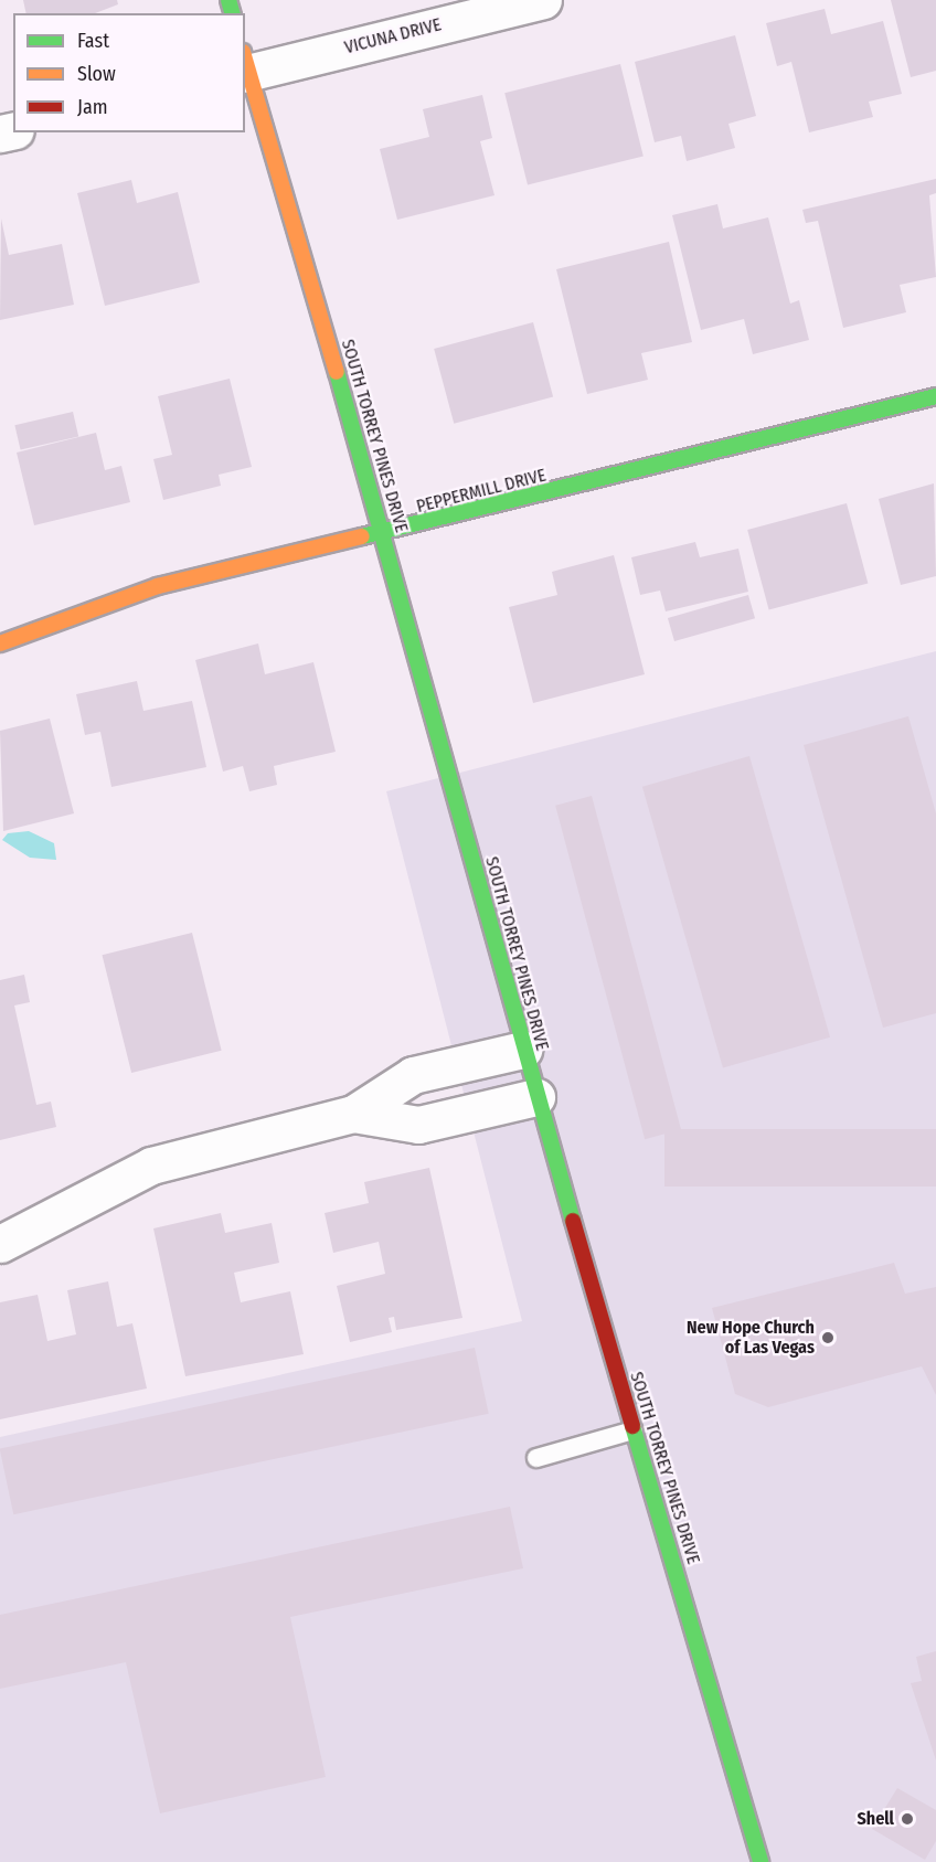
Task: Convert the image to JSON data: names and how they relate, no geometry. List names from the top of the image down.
{
  "streets": {
    "main road": ["SOUTH TORREY PINES DRIVE", "PEPPERMILL DRIVE"],
    "street": ["VICUNA DRIVE"]
  },
  "crossings": [
    ["VICUNA DRIVE", "SOUTH TORREY PINES DRIVE"],
    ["SOUTH TORREY PINES DRIVE", "PEPPERMILL DRIVE"]
  ],
  "places": ["New Hope Church of Las Vegas", "Shell"],
  "legend": ["Fast", "Slow", "Jam"]
}
